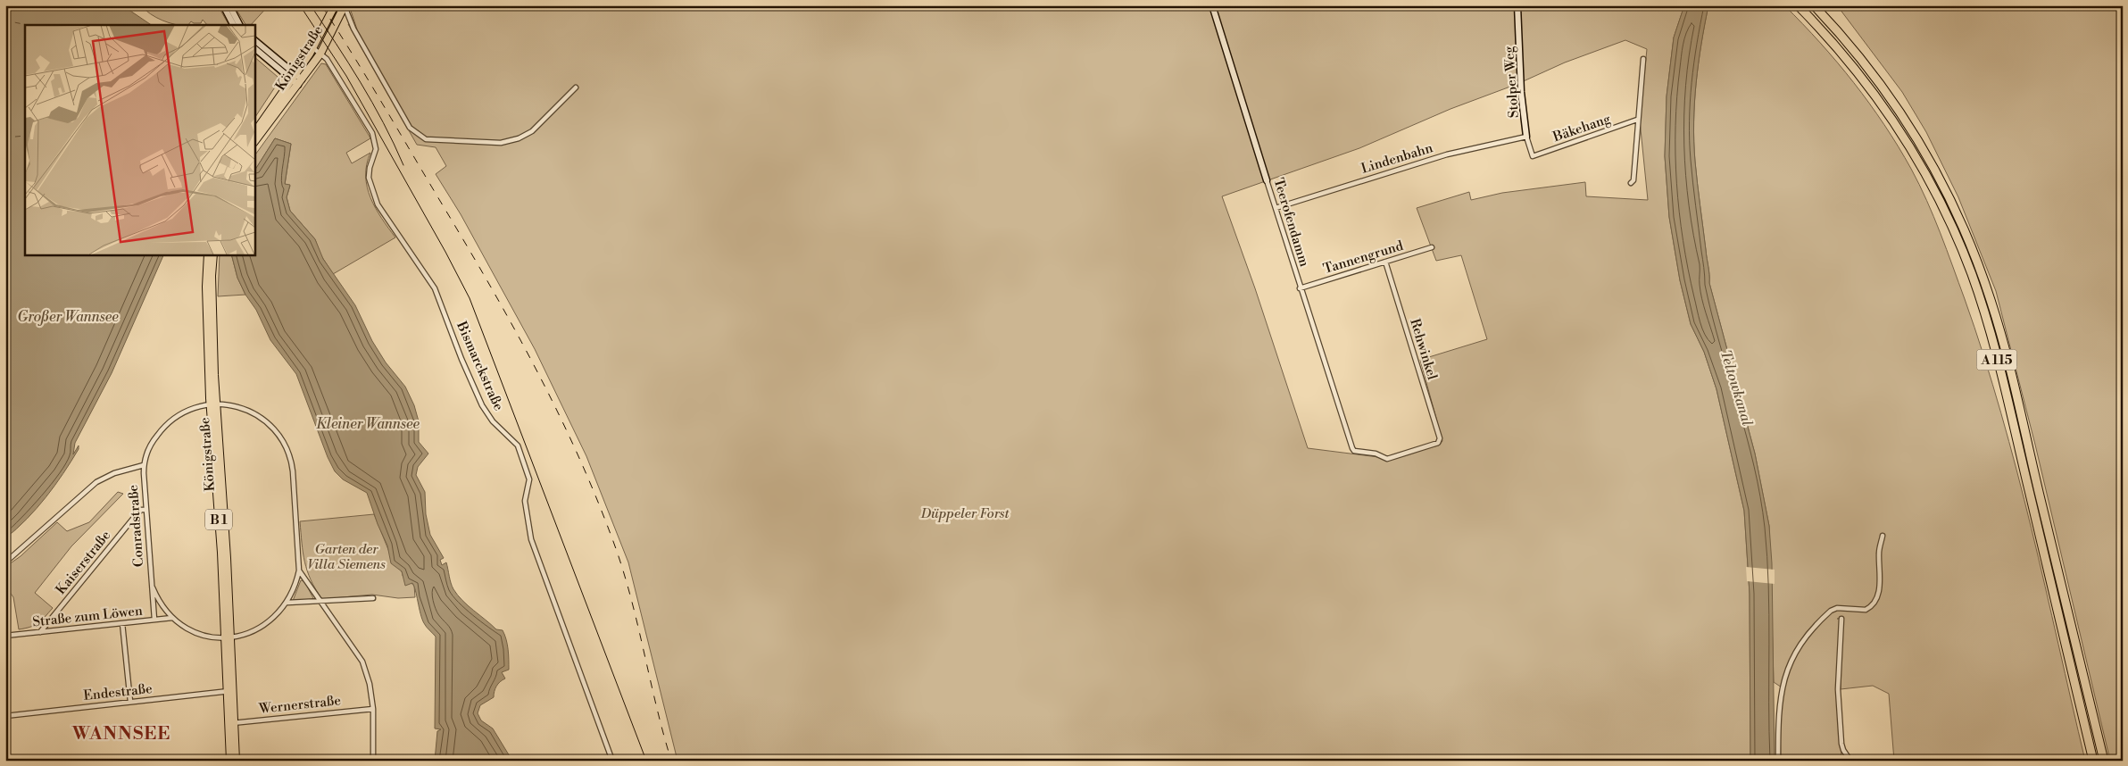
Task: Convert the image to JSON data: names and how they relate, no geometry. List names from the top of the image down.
{
  "streets": {
    "highway": ["A 115"],
    "main road": ["Königstraße", "B 1"],
    "street": [
      "Stolper Weg",
      "Bäkehang",
      "Lindenbahn",
      "Teerofendamm",
      "Tannengrund",
      "Rehwinkel",
      "Bismarckstraße",
      "Conradstraße",
      "Kaiserstraße",
      "Straße zum Löwen",
      "Endestraße",
      "Wernerstraße"
    ]
  },
  "crossings": [
    ["Königstraße", "Bismarckstraße"],
    ["Königstraße", "Conradstraße"],
    ["Königstraße", "Endestraße"],
    ["Königstraße", "Wernerstraße"],
    ["Stolper Weg", "Bäkehang"],
    ["Stolper Weg", "Lindenbahn"],
    ["Lindenbahn", "Teerofendamm"],
    ["Teerofendamm", "Tannengrund"],
    ["Teerofendamm", "Rehwinkel"],
    ["Tannengrund", "Rehwinkel"],
    ["Conradstraße", "Kaiserstraße"],
    ["Conradstraße", "Straße zum Löwen"],
    ["Kaiserstraße", "Straße zum Löwen"]
  ],
  "districts": ["WANNSEE"],
  "water": ["Großer Wannsee", "Teltowkanal", "Kleiner Wannsee"],
  "parks": ["Düppeler Forst", "Garten der Villa Siemens"]
}
